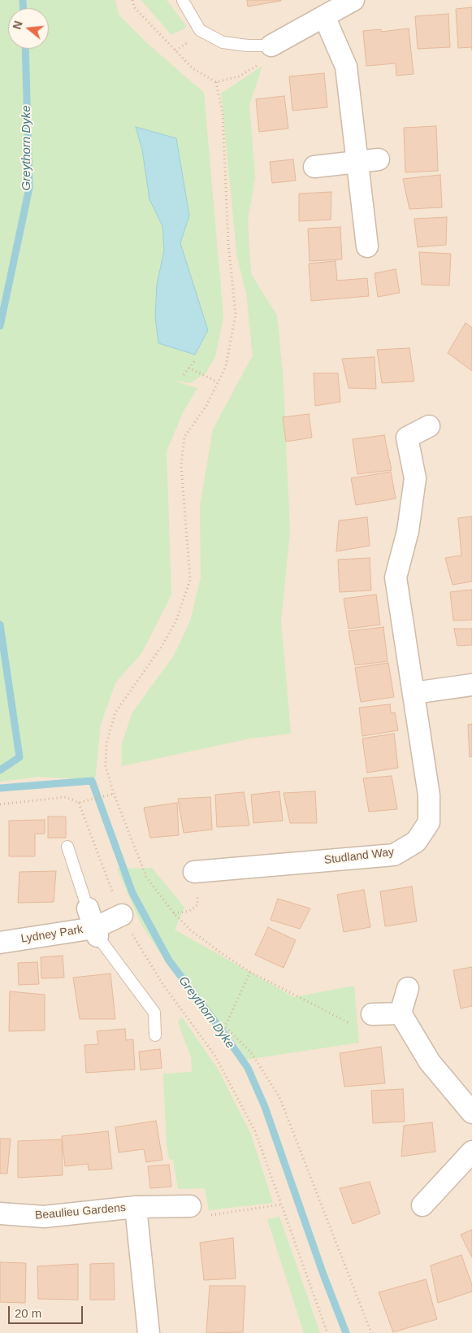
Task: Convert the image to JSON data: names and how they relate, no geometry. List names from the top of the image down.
{
  "streets": {
    "street": ["Studland Way", "Lydney Park", "Beaulieu Gardens"]
  },
  "water": ["Greythorn Dyke"],
  "scale_bar": "20 m",
  "north": "left"
}
